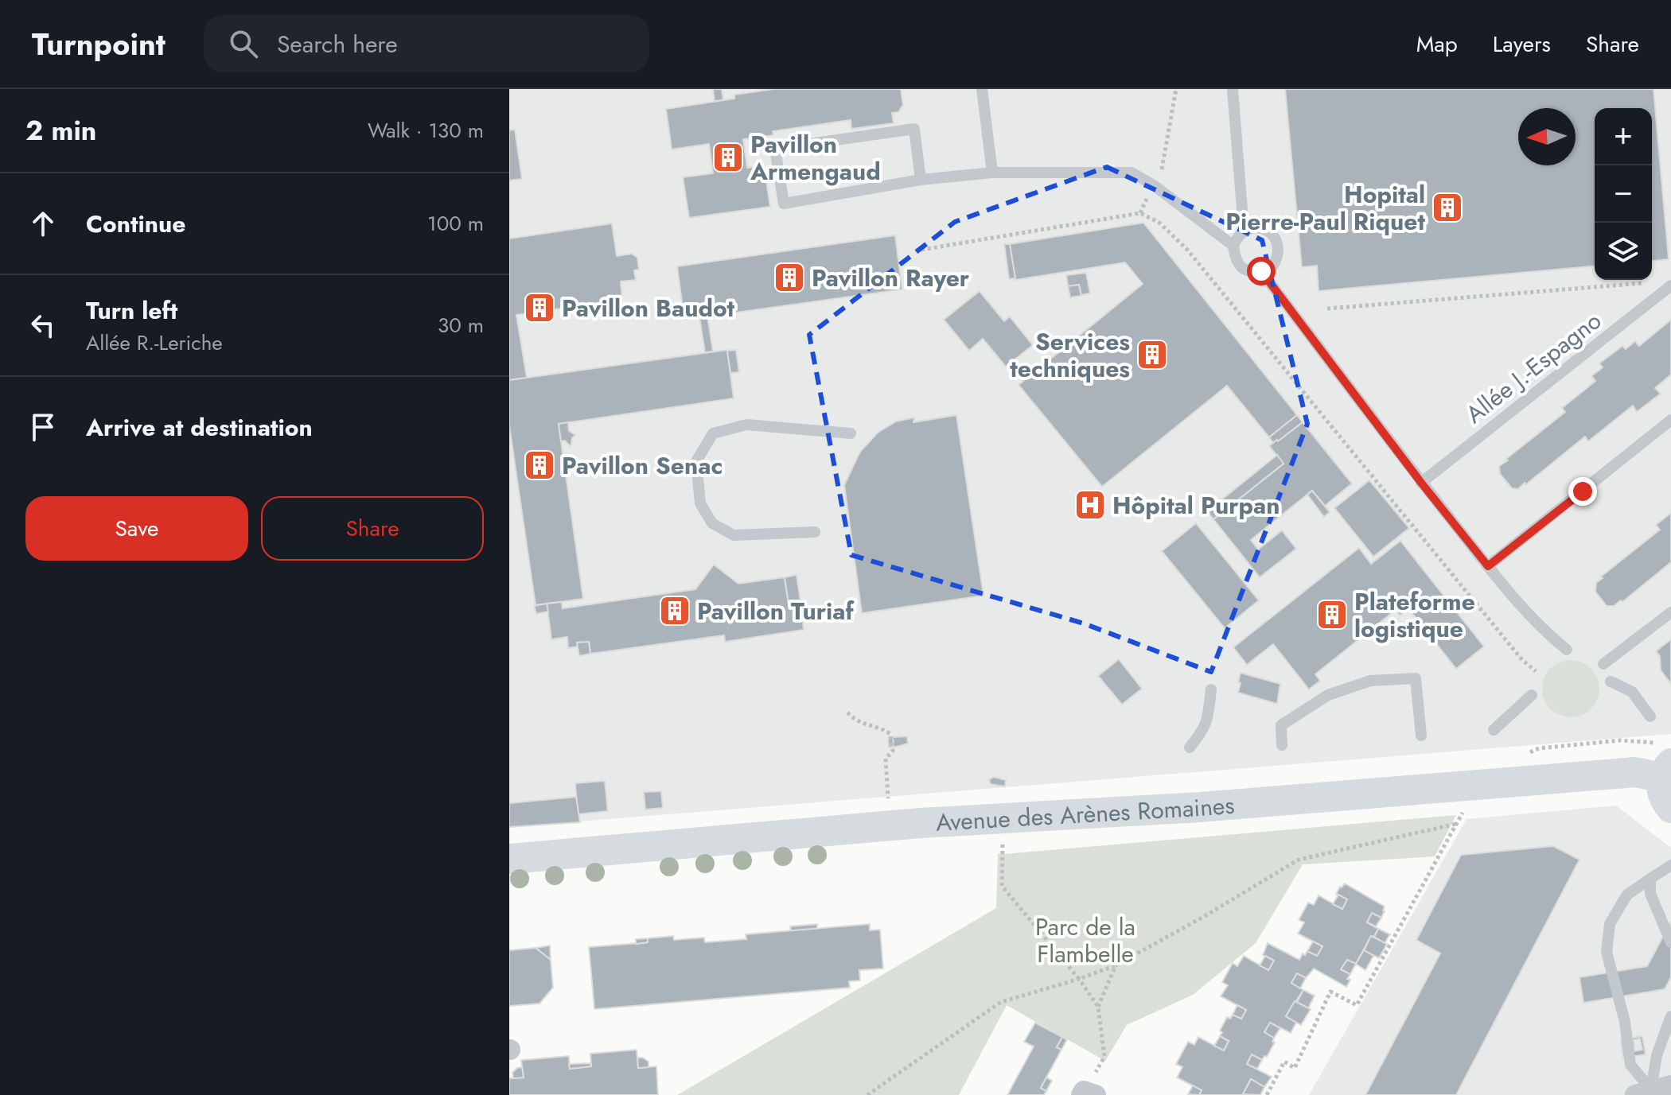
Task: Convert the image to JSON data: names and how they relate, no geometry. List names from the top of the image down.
{
  "streets": {
    "main road": ["Avenue des Arènes Romaines"],
    "lane": ["Allée J.-Espagno"]
  },
  "parks": ["Parc de la Flambelle"],
  "places": {
    "building": [
      "Pavillon Armengaud",
      "Hopital Pierre-Paul Riquet",
      "Pavillon Rayer",
      "Pavillon Baudot",
      "Services techniques",
      "Pavillon Senac",
      "Pavillon Turiaf",
      "Plateforme logistique"
    ],
    "hospital": ["Hôpital Purpan"]
  },
  "north": "left",
  "page": {
    "header": "Turnpoint",
    "search": "Search here",
    "nav": ["Map", "Layers", "Share"],
    "heading": ["2 min", "Walk · 130 m"],
    "map_buttons": ["+", "−"],
    "list": [
      ["Continue", "100 m"],
      ["Turn left", "Allée R.-Leriche", "30 m"],
      "Arrive at destination"
    ],
    "buttons": ["Save", "Share"]
  }
}
